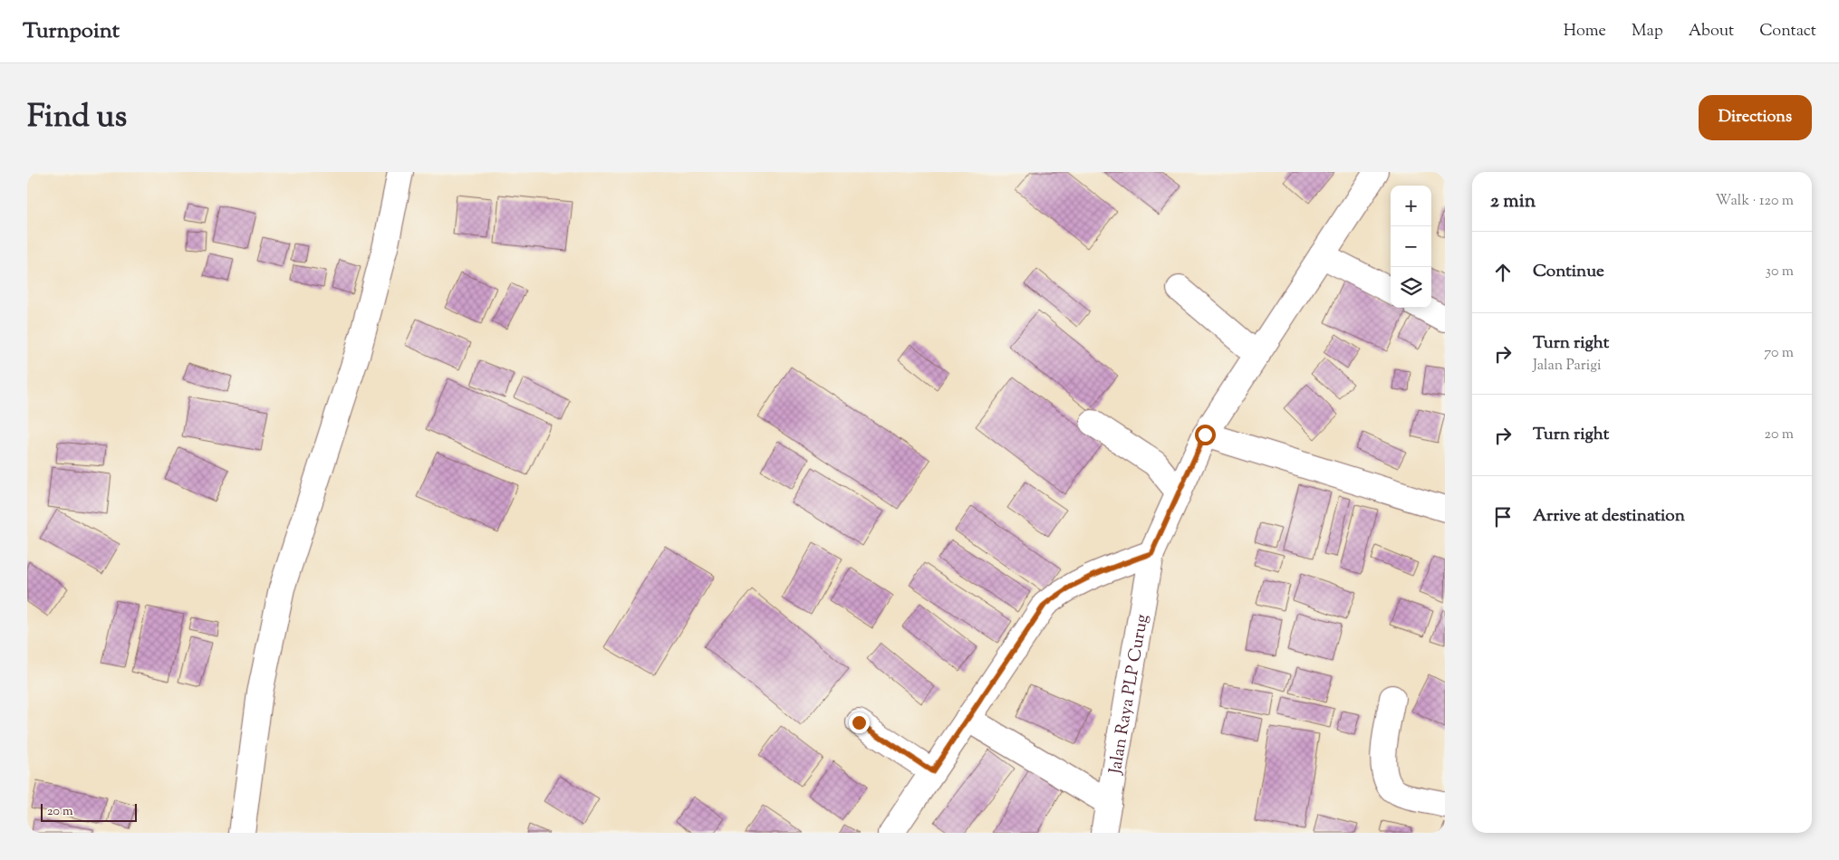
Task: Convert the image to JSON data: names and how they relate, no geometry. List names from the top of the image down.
{
  "streets": {
    "street": ["Jalan Raya PLP Curug"]
  },
  "scale_bar": "20 m",
  "page": {
    "header": "Turnpoint",
    "nav": [
      "Home",
      "Map",
      "About",
      "Contact"
    ],
    "title": "Find us",
    "buttons": "Directions",
    "heading": ["2 min", "Walk · 120 m"],
    "map_buttons": ["+", "−"],
    "list": [
      ["Continue", "30 m"],
      ["Turn right", "Jalan Parigi", "70 m"],
      ["Turn right", "20 m"],
      "Arrive at destination"
    ],
    "scale": "20 m"
  }
}
